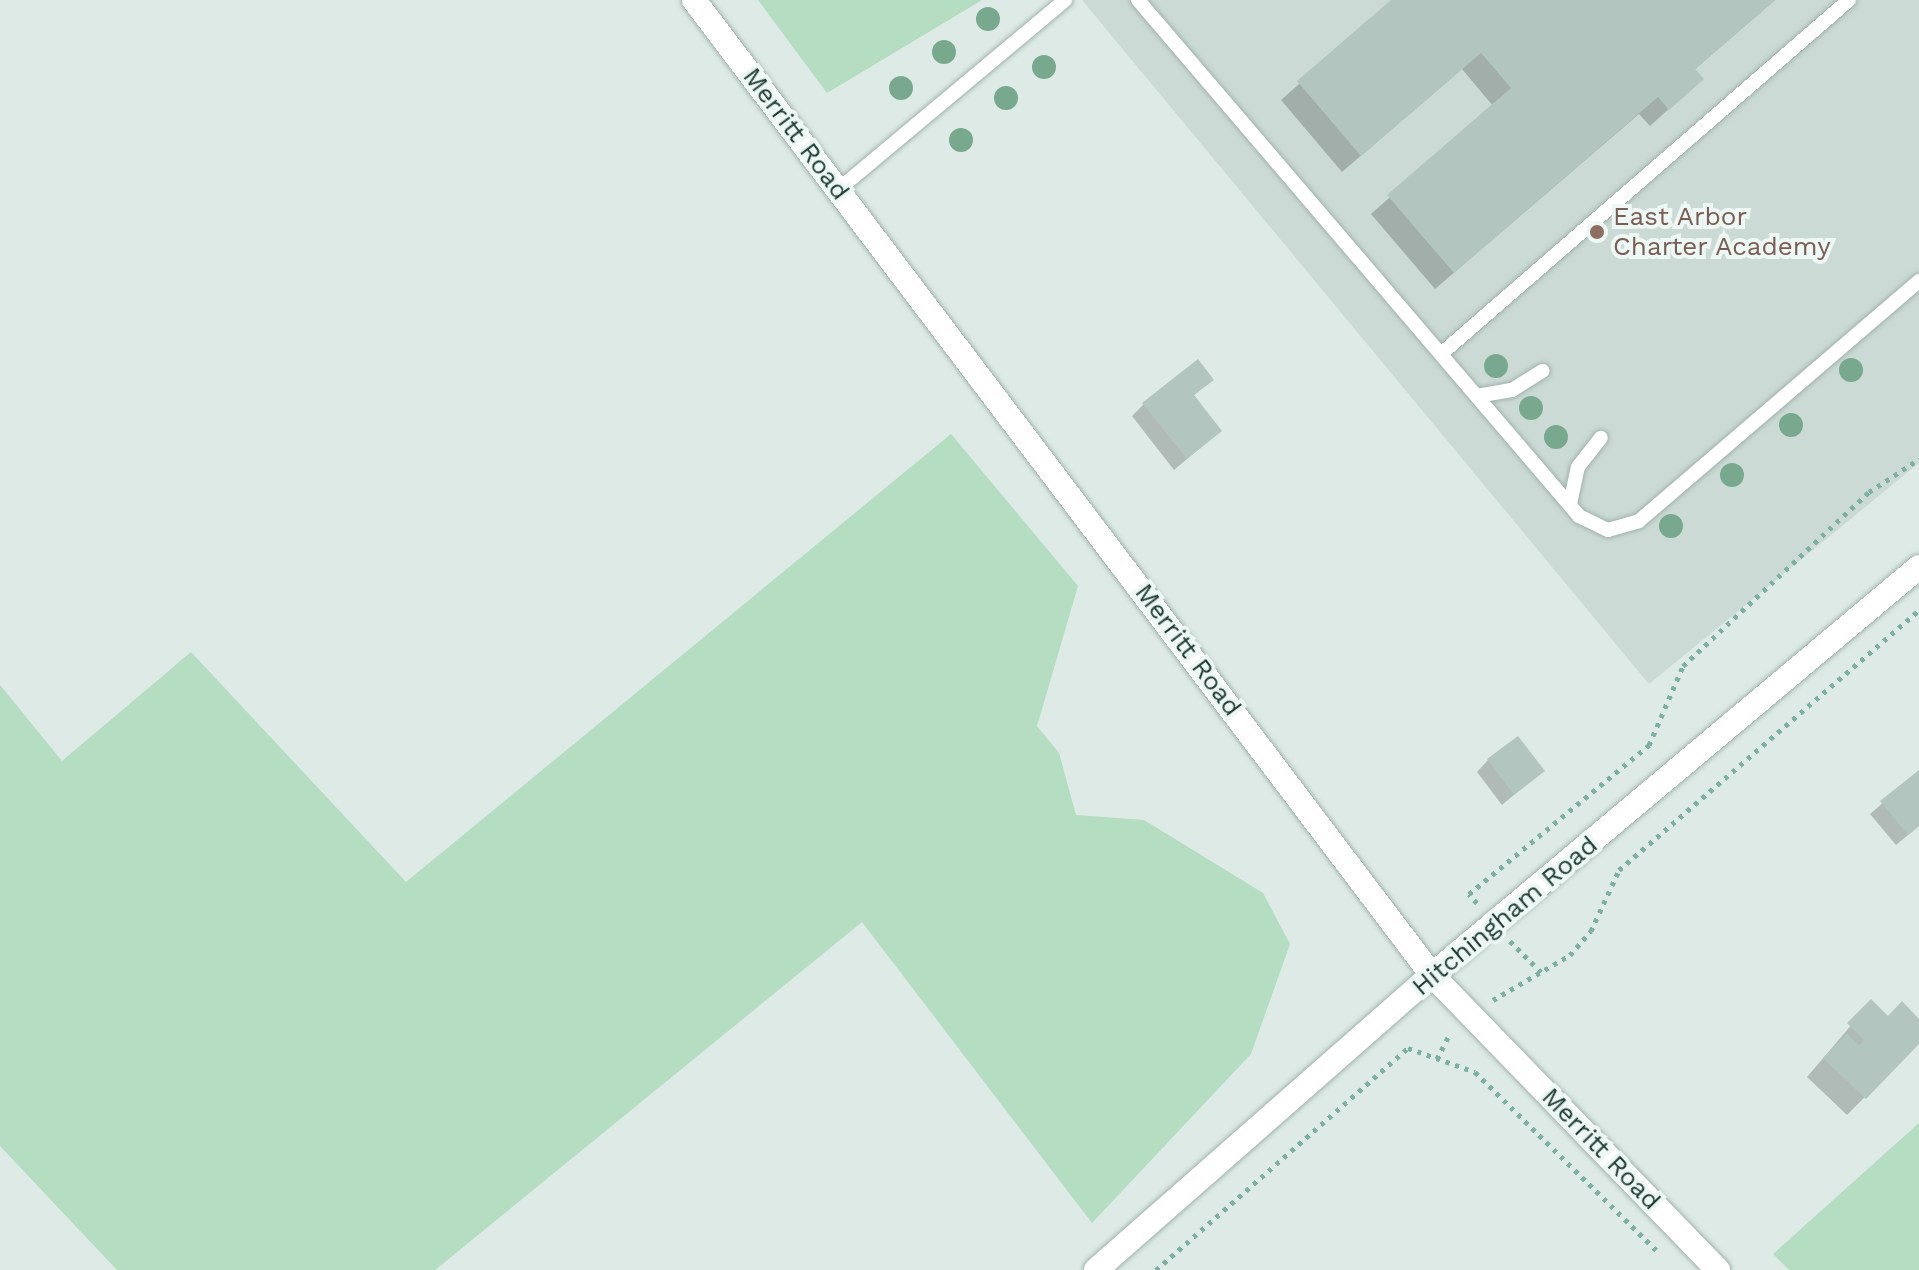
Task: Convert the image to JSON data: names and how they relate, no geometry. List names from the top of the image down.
{
  "streets": {
    "street": ["Merritt Road", "Hitchingham Road"]
  },
  "crossings": [
    ["Merritt Road", "Hitchingham Road"]
  ],
  "places": ["East Arbor Charter Academy"]
}
